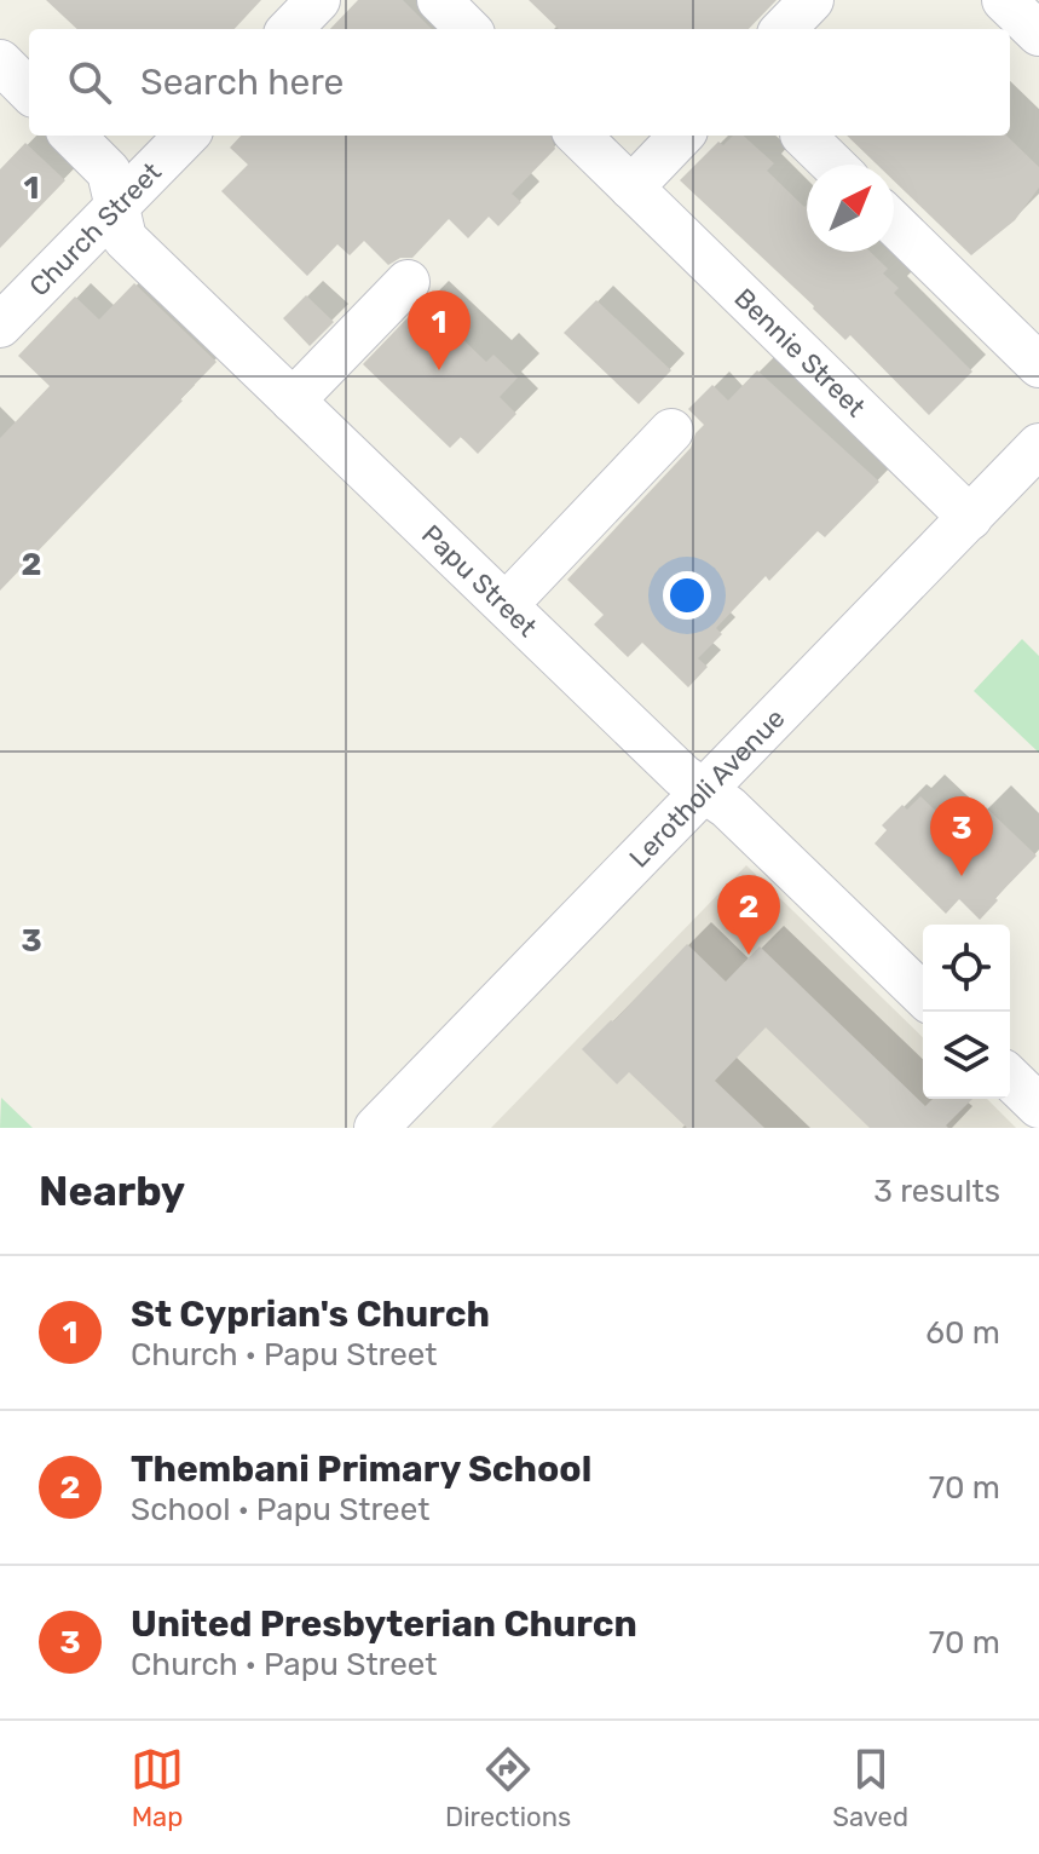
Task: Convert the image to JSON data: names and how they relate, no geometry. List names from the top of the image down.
{
  "streets": {
    "street": [
      "Church Street",
      "Bennie Street",
      "Papu Street",
      "Lerotholi Avenue"
    ]
  },
  "crossings": [
    ["Church Street", "Papu Street"],
    ["Bennie Street", "Lerotholi Avenue"],
    ["Papu Street", "Lerotholi Avenue"]
  ],
  "north": "top right",
  "page": {
    "search": "Search here",
    "pins": ["1", "3", "2"],
    "heading": ["Nearby", "3 results"],
    "list": [
      {
        "mark": "1",
        "name": "St Cyprian's Church",
        "note": "Church · Papu Street",
        "value": "60 m"
      },
      {
        "mark": "2",
        "name": "Thembani Primary School",
        "note": "School · Papu Street",
        "value": "70 m"
      },
      {
        "mark": "3",
        "name": "United Presbyterian Churcn",
        "note": "Church · Papu Street",
        "value": "70 m"
      }
    ],
    "nav": ["Map", "Directions", "Saved"]
  },
  "grid": {
    "rows": ["1", "2", "3"]
  }
}
